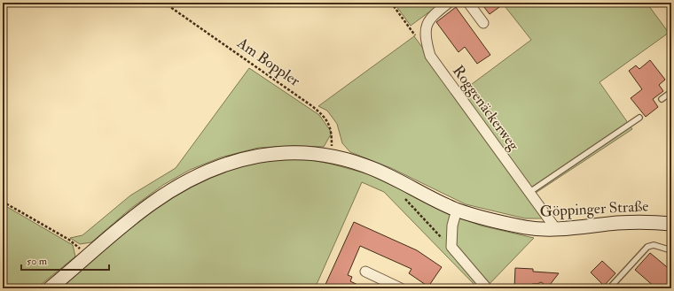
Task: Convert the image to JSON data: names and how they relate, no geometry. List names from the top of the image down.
{
  "streets": {
    "main road": ["Göppinger Straße"],
    "street": ["Roggenäckerweg"],
    "path": ["Am Boppler"]
  },
  "crossings": [
    ["Am Boppler", "Göppinger Straße"],
    ["Roggenäckerweg", "Göppinger Straße"]
  ],
  "scale_bar": "50 m"
}
